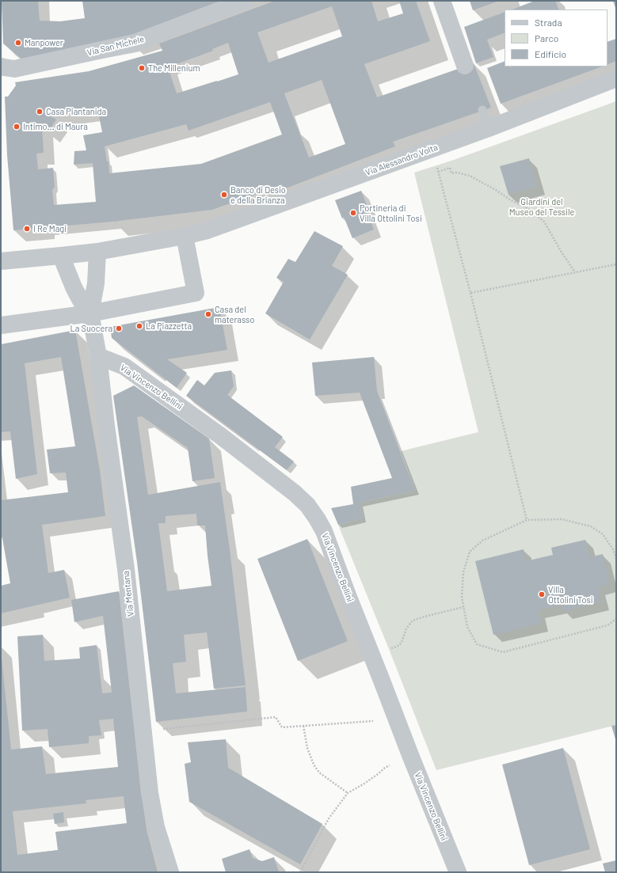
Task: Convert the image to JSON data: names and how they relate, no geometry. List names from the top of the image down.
{
  "streets": {
    "street": [
      "Via San Michele",
      "Via Alessandro Volta",
      "Via Vincenzo Bellini",
      "Via Mentana"
    ]
  },
  "crossings": [
    ["Via Vincenzo Bellini", "Via Mentana"]
  ],
  "parks": ["Giardini del Museo del Tessile"],
  "places": [
    "Manpower",
    "The Millenium",
    "Casa Piantanida",
    "Intimo... di Maura",
    "Banco di Desio e della Brianza",
    "Portineria di Villa Ottolini Tosi",
    "I Re Magi",
    "Casa del materasso",
    "La Piazzetta",
    "La Suocera",
    "Villa Ottolini Tosi"
  ],
  "legend": ["Strada", "Parco", "Edificio"]
}
